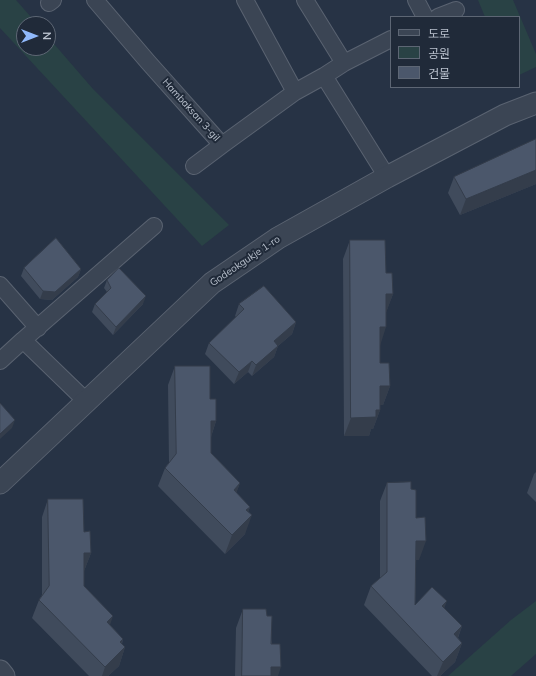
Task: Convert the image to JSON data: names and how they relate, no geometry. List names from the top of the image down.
{
  "streets": {
    "street": ["Hambaksan 3-gil", "Godeokgukje 1-ro"]
  },
  "legend": ["도로", "공원", "건물"],
  "north": "right"
}
